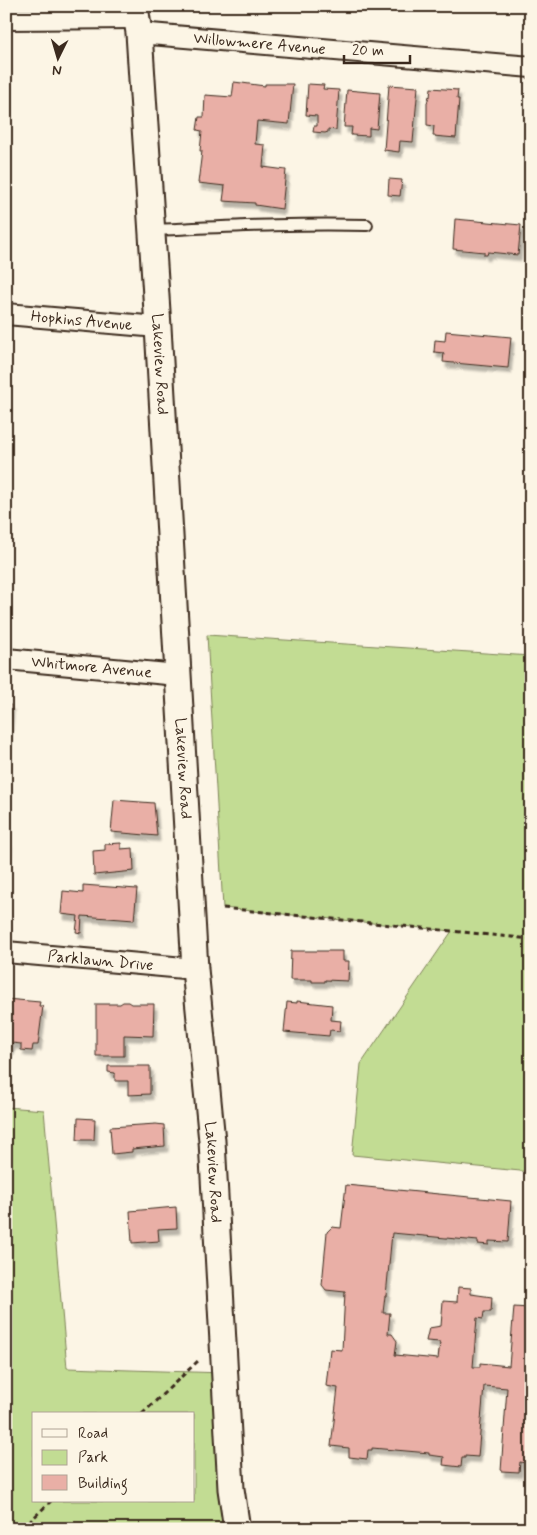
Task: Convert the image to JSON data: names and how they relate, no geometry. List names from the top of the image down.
{
  "streets": {
    "street": [
      "Willowmere Avenue",
      "Hopkins Avenue",
      "Lakeview Road",
      "Whitmore Avenue",
      "Parklawn Drive"
    ]
  },
  "crossings": [
    ["Willowmere Avenue", "Lakeview Road"],
    ["Hopkins Avenue", "Lakeview Road"],
    ["Lakeview Road", "Whitmore Avenue"],
    ["Lakeview Road", "Parklawn Drive"]
  ],
  "legend": ["Road", "Park", "Building"],
  "scale_bar": "20 m",
  "north": "bottom"
}
